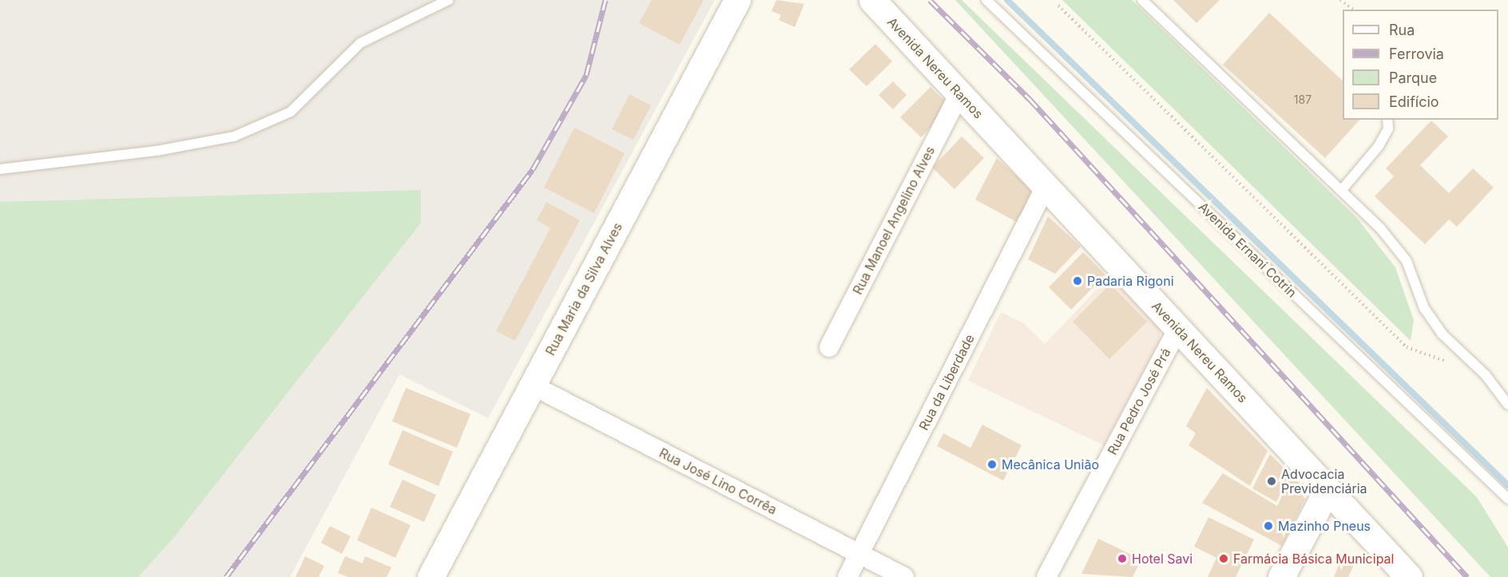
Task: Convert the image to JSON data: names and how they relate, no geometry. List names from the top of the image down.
{
  "streets": {
    "main road": ["Avenida Nereu Ramos", "Rua Maria da Silva Alves"],
    "street": [
      "Rua Manoel Angelino Alves",
      "Rua da Liberdade",
      "Rua Pedro José Prá",
      "Rua José Lino Corrêa"
    ],
    "lane": ["Avenida Ernani Cotrin"]
  },
  "crossings": [
    ["Avenida Nereu Ramos", "Rua Manoel Angelino Alves"],
    ["Avenida Nereu Ramos", "Rua da Liberdade"],
    ["Avenida Nereu Ramos", "Rua Pedro José Prá"],
    ["Rua Maria da Silva Alves", "Rua José Lino Corrêa"],
    ["Rua da Liberdade", "Rua José Lino Corrêa"]
  ],
  "places": [
    "Padaria Rigoni",
    "Mecânica União",
    "Advocacia Previdenciária",
    "Mazinho Pneus",
    "Hotel Savi",
    "Farmácia Básica Municipal"
  ],
  "house_numbers": ["187"],
  "legend": [
    "Rua",
    "Ferrovia",
    "Parque",
    "Edifício"
  ]
}
